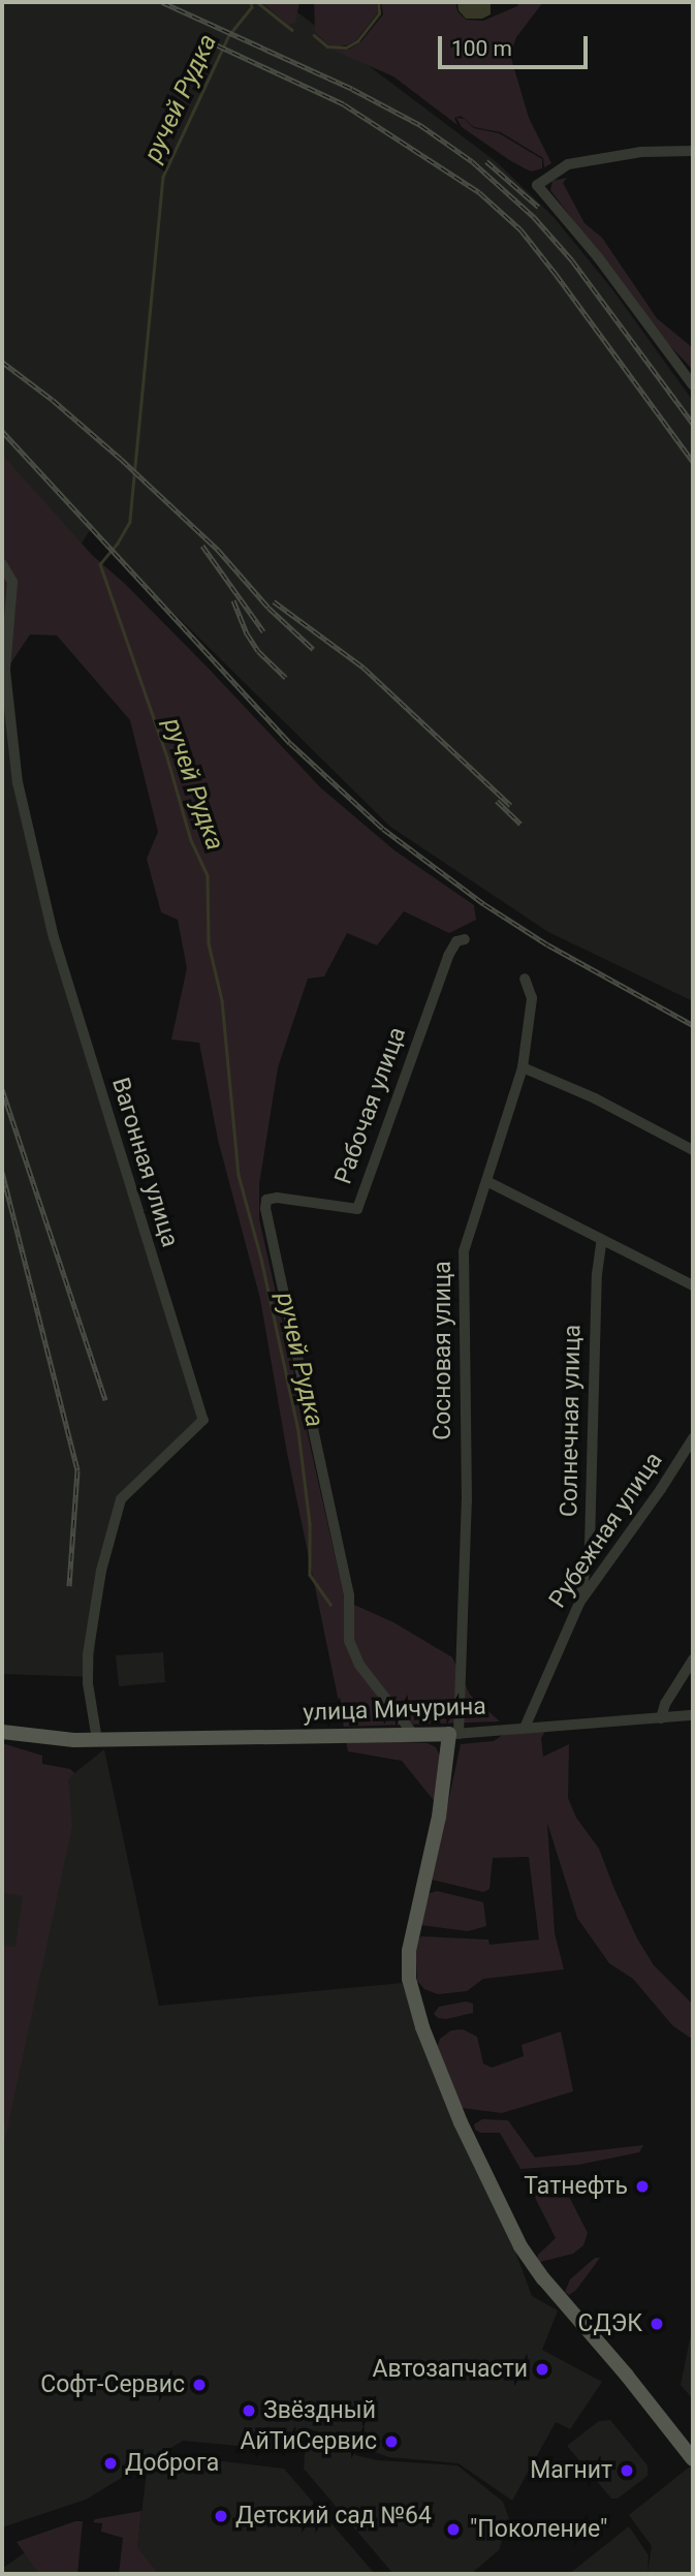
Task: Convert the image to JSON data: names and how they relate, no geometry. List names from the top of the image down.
{
  "streets": {
    "main road": ["улица Мичурина"],
    "street": [
      "Рабочая улица",
      "Вагонная улица",
      "Сосновая улица",
      "Солнечная улица",
      "Рубежная улица"
    ]
  },
  "crossings": [
    ["Рабочая улица", "улица Мичурина"],
    ["Вагонная улица", "улица Мичурина"],
    ["Сосновая улица", "улица Мичурина"],
    ["Солнечная улица", "Рубежная улица"],
    ["Рубежная улица", "улица Мичурина"]
  ],
  "water": ["ручей Рудка"],
  "places": [
    "Татнефть",
    "СДЭК",
    "Автозапчасти",
    "Софт-Сервис",
    "Звёздный",
    "АйТиСервис",
    "Доброга",
    "Магнит",
    "Детский сад №64",
    "\"Поколение\""
  ],
  "scale_bar": "100 m"
}
